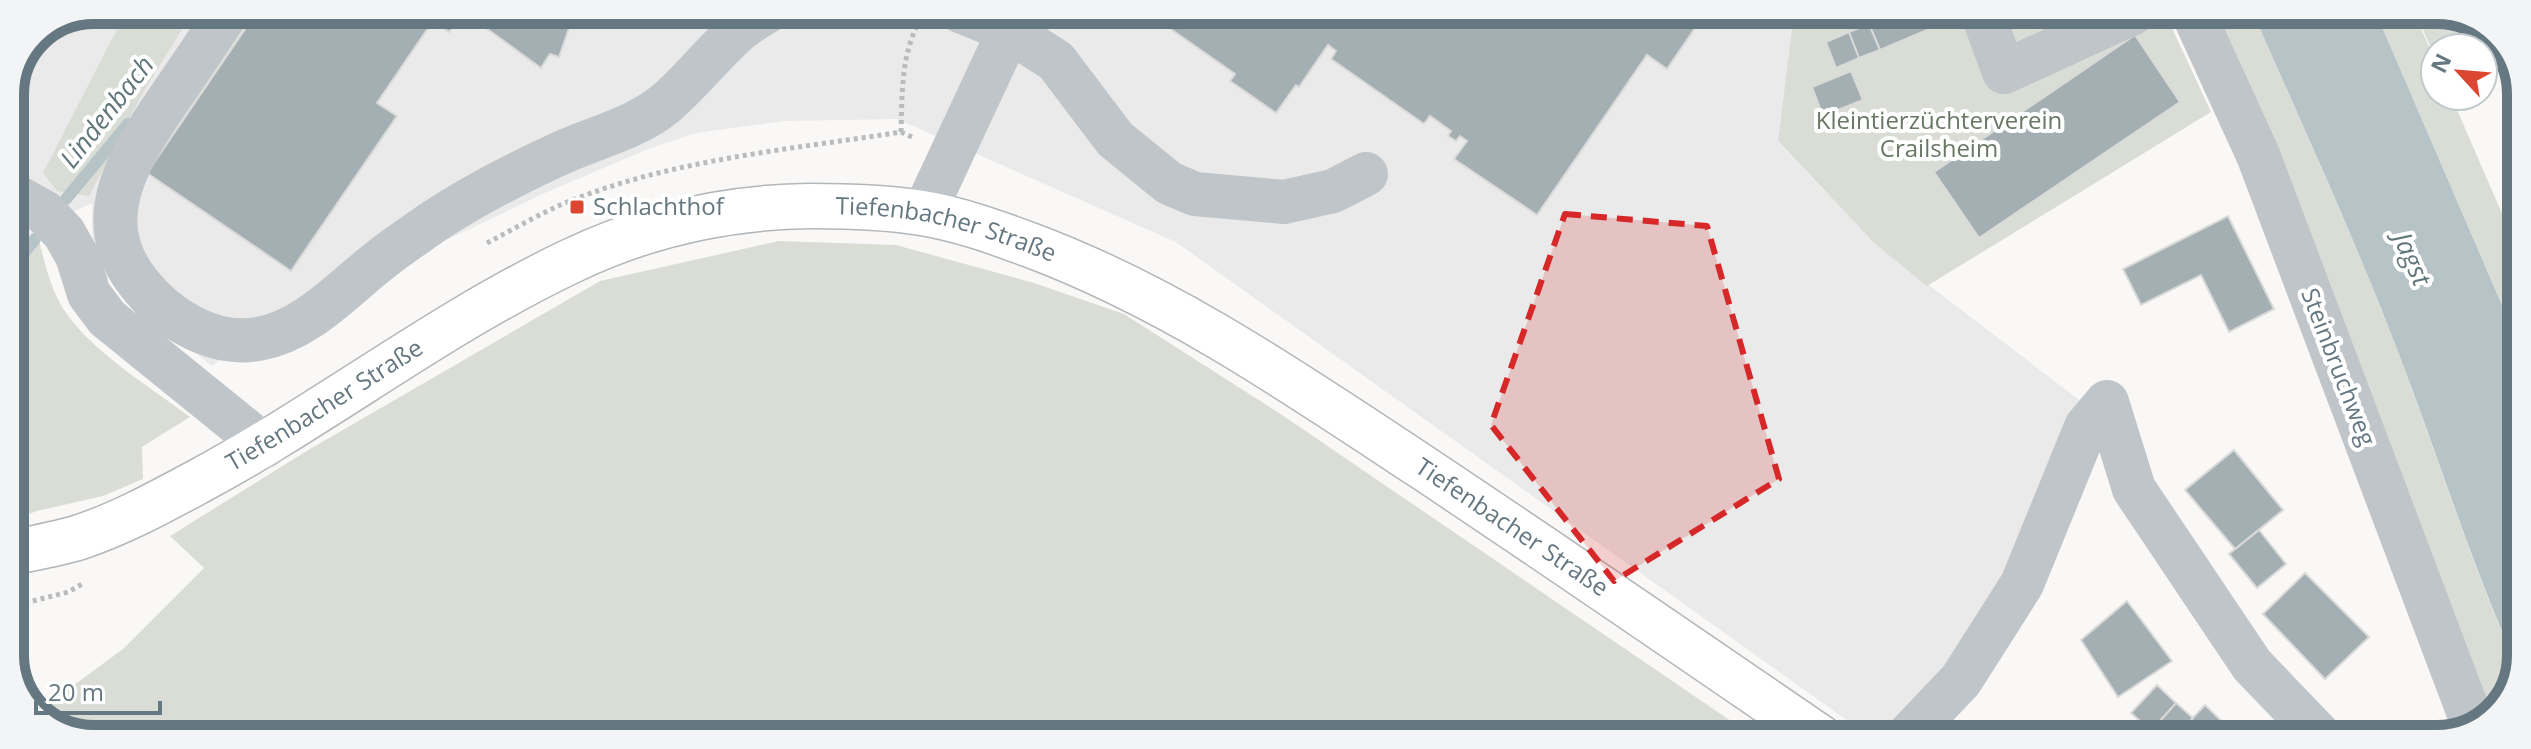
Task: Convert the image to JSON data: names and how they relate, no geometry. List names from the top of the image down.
{
  "streets": {
    "main road": ["Tiefenbacher Straße"],
    "lane": ["Steinbruchweg"]
  },
  "water": ["Lindenbach", "Jagst"],
  "parks": ["Kleintierzüchterverein Crailsheim"],
  "places": {
    "transit": ["Schlachthof"]
  },
  "scale_bar": "20 m",
  "north": "top left"
}
